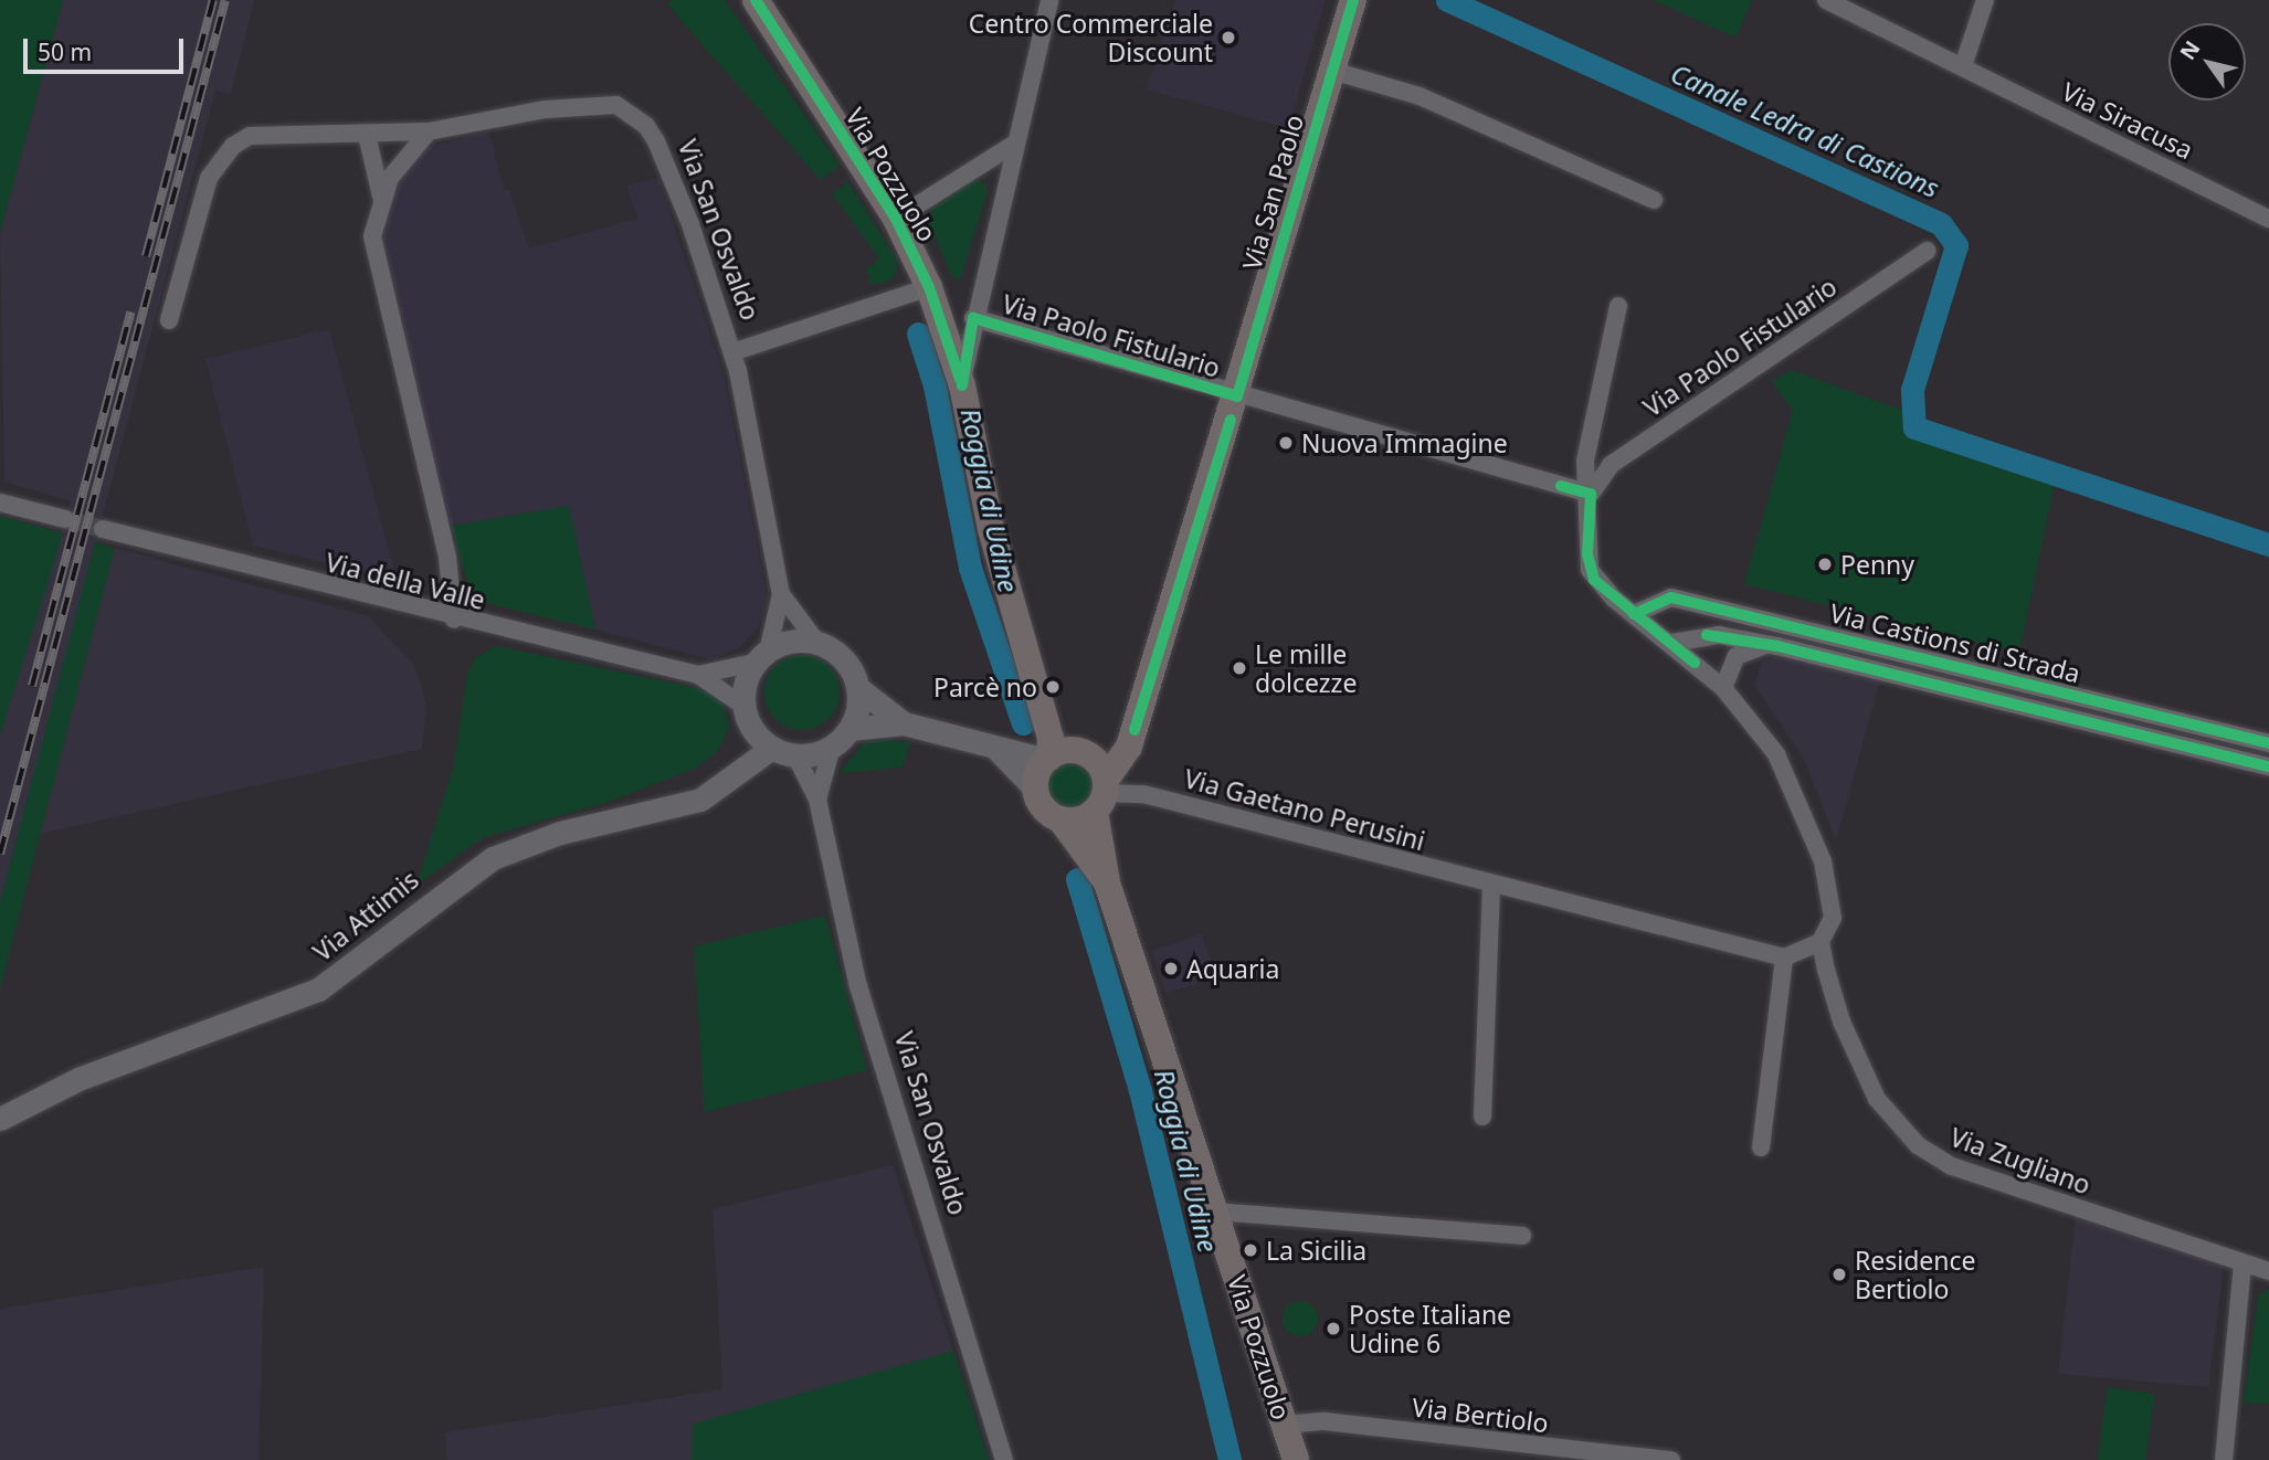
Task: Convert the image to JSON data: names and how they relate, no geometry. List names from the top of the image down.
{
  "streets": {
    "main road": ["Via Pozzuolo", "Via San Paolo"],
    "street": [
      "Via Siracusa",
      "Via San Osvaldo",
      "Via Paolo Fistulario",
      "Via della Valle",
      "Via Castions di Strada",
      "Via Gaetano Perusini",
      "Via Attimis",
      "Via Zugliano",
      "Via Bertiolo"
    ]
  },
  "crossings": [
    ["Via Pozzuolo", "Via San Paolo"],
    ["Via Pozzuolo", "Via San Osvaldo"],
    ["Via Pozzuolo", "Via Gaetano Perusini"],
    ["Via Pozzuolo", "Via Bertiolo"],
    ["Via San Paolo", "Via Paolo Fistulario"],
    ["Via San Paolo", "Via Gaetano Perusini"],
    ["Via San Osvaldo", "Via della Valle"],
    ["Via San Osvaldo", "Via Attimis"],
    ["Via della Valle", "Via Attimis"]
  ],
  "water": ["Canale Ledra di Castions", "Roggia di Udine"],
  "places": [
    "Centro Commerciale Discount",
    "Nuova Immagine",
    "Penny",
    "Le mille dolcezze",
    "Parcè no",
    "Aquaria",
    "La Sicilia",
    "Residence Bertiolo",
    "Poste Italiane Udine 6"
  ],
  "scale_bar": "50 m",
  "north": "top left"
}
